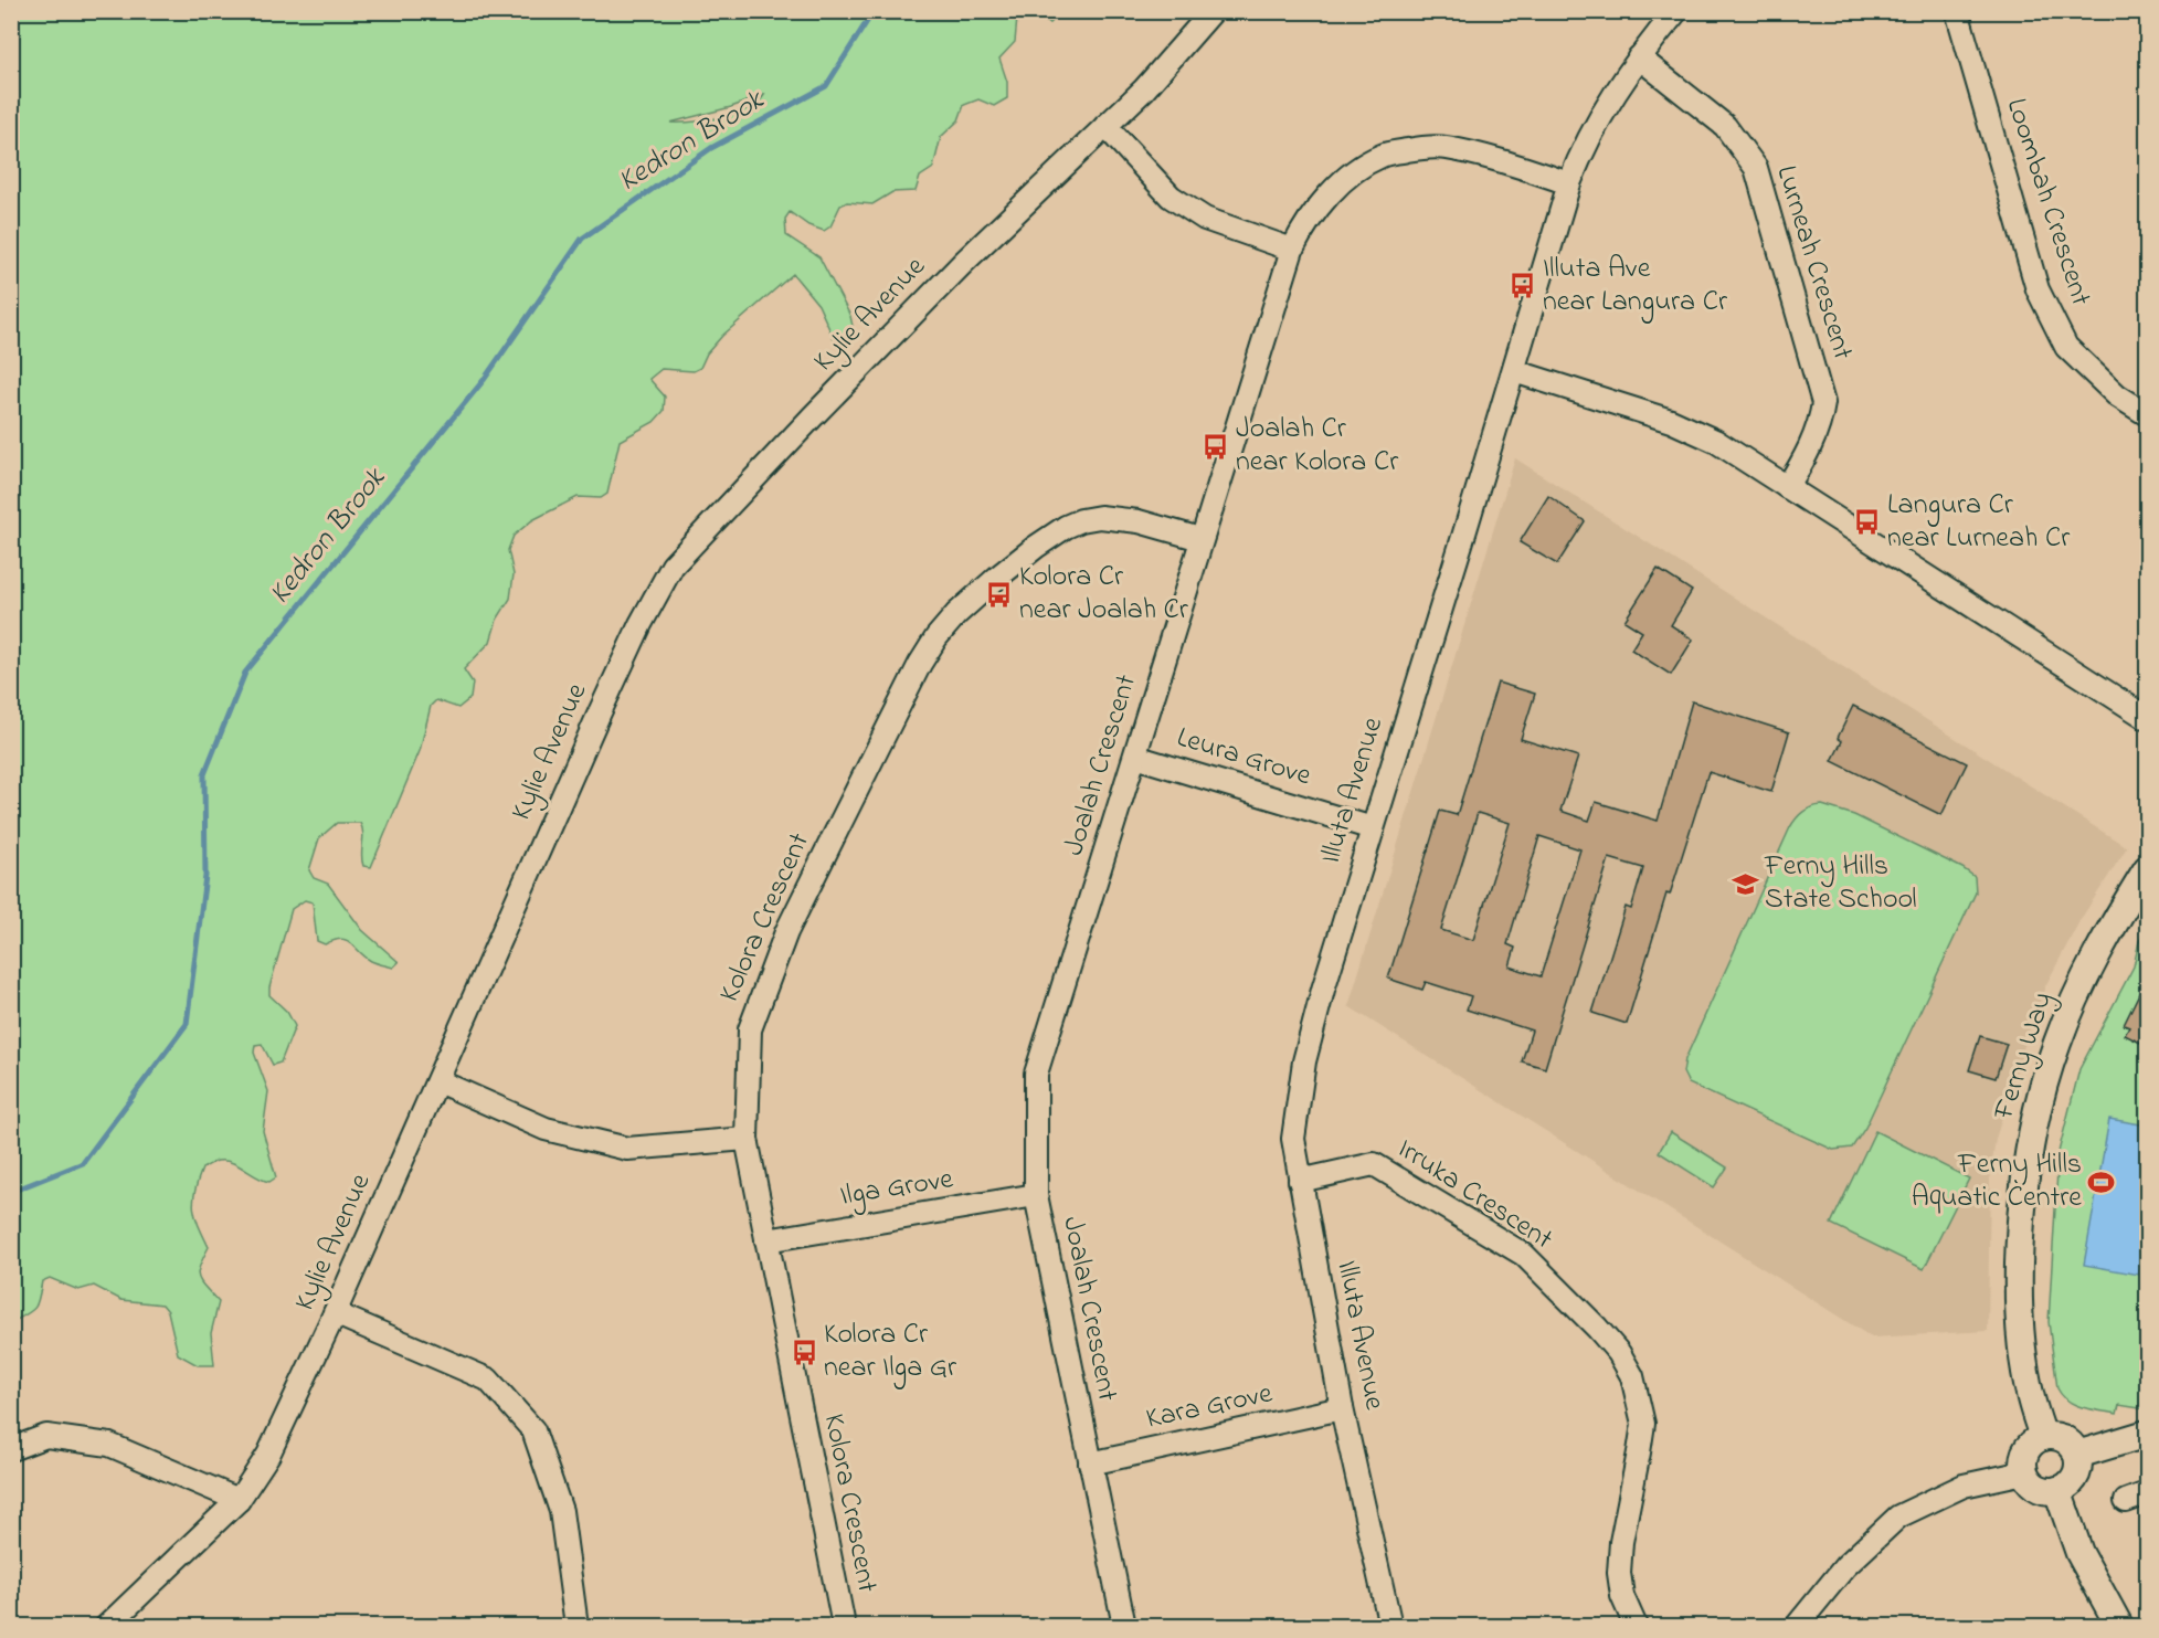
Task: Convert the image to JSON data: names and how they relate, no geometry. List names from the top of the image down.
{
  "streets": {
    "street": [
      "Loombah Crescent",
      "Lurneah Crescent",
      "Kylie Avenue",
      "Leura Grove",
      "Joalah Crescent",
      "Illuta Avenue",
      "Kolora Crescent",
      "Ferny Way",
      "Ilga Grove",
      "Irruka Crescent",
      "Kara Grove"
    ]
  },
  "crossings": [
    ["Lurneah Crescent", "Illuta Avenue"],
    ["Leura Grove", "Joalah Crescent"],
    ["Leura Grove", "Illuta Avenue"],
    ["Joalah Crescent", "Illuta Avenue"],
    ["Joalah Crescent", "Kolora Crescent"],
    ["Joalah Crescent", "Ilga Grove"],
    ["Joalah Crescent", "Kara Grove"],
    ["Illuta Avenue", "Irruka Crescent"],
    ["Illuta Avenue", "Kara Grove"],
    ["Kolora Crescent", "Ilga Grove"]
  ],
  "water": ["Kedron Brook"],
  "places": {
    "bus stop": [
      "Illuta Ave near Langura Cr",
      "Joalah Cr near Kolora Cr",
      "Langura Cr near Lurneah Cr",
      "Kolora Cr near Joalah Cr",
      "Kolora Cr near Ilga Gr"
    ],
    "school or university": ["Ferny Hills State School"],
    "sports": ["Ferny Hills Aquatic Centre"]
  }
}
